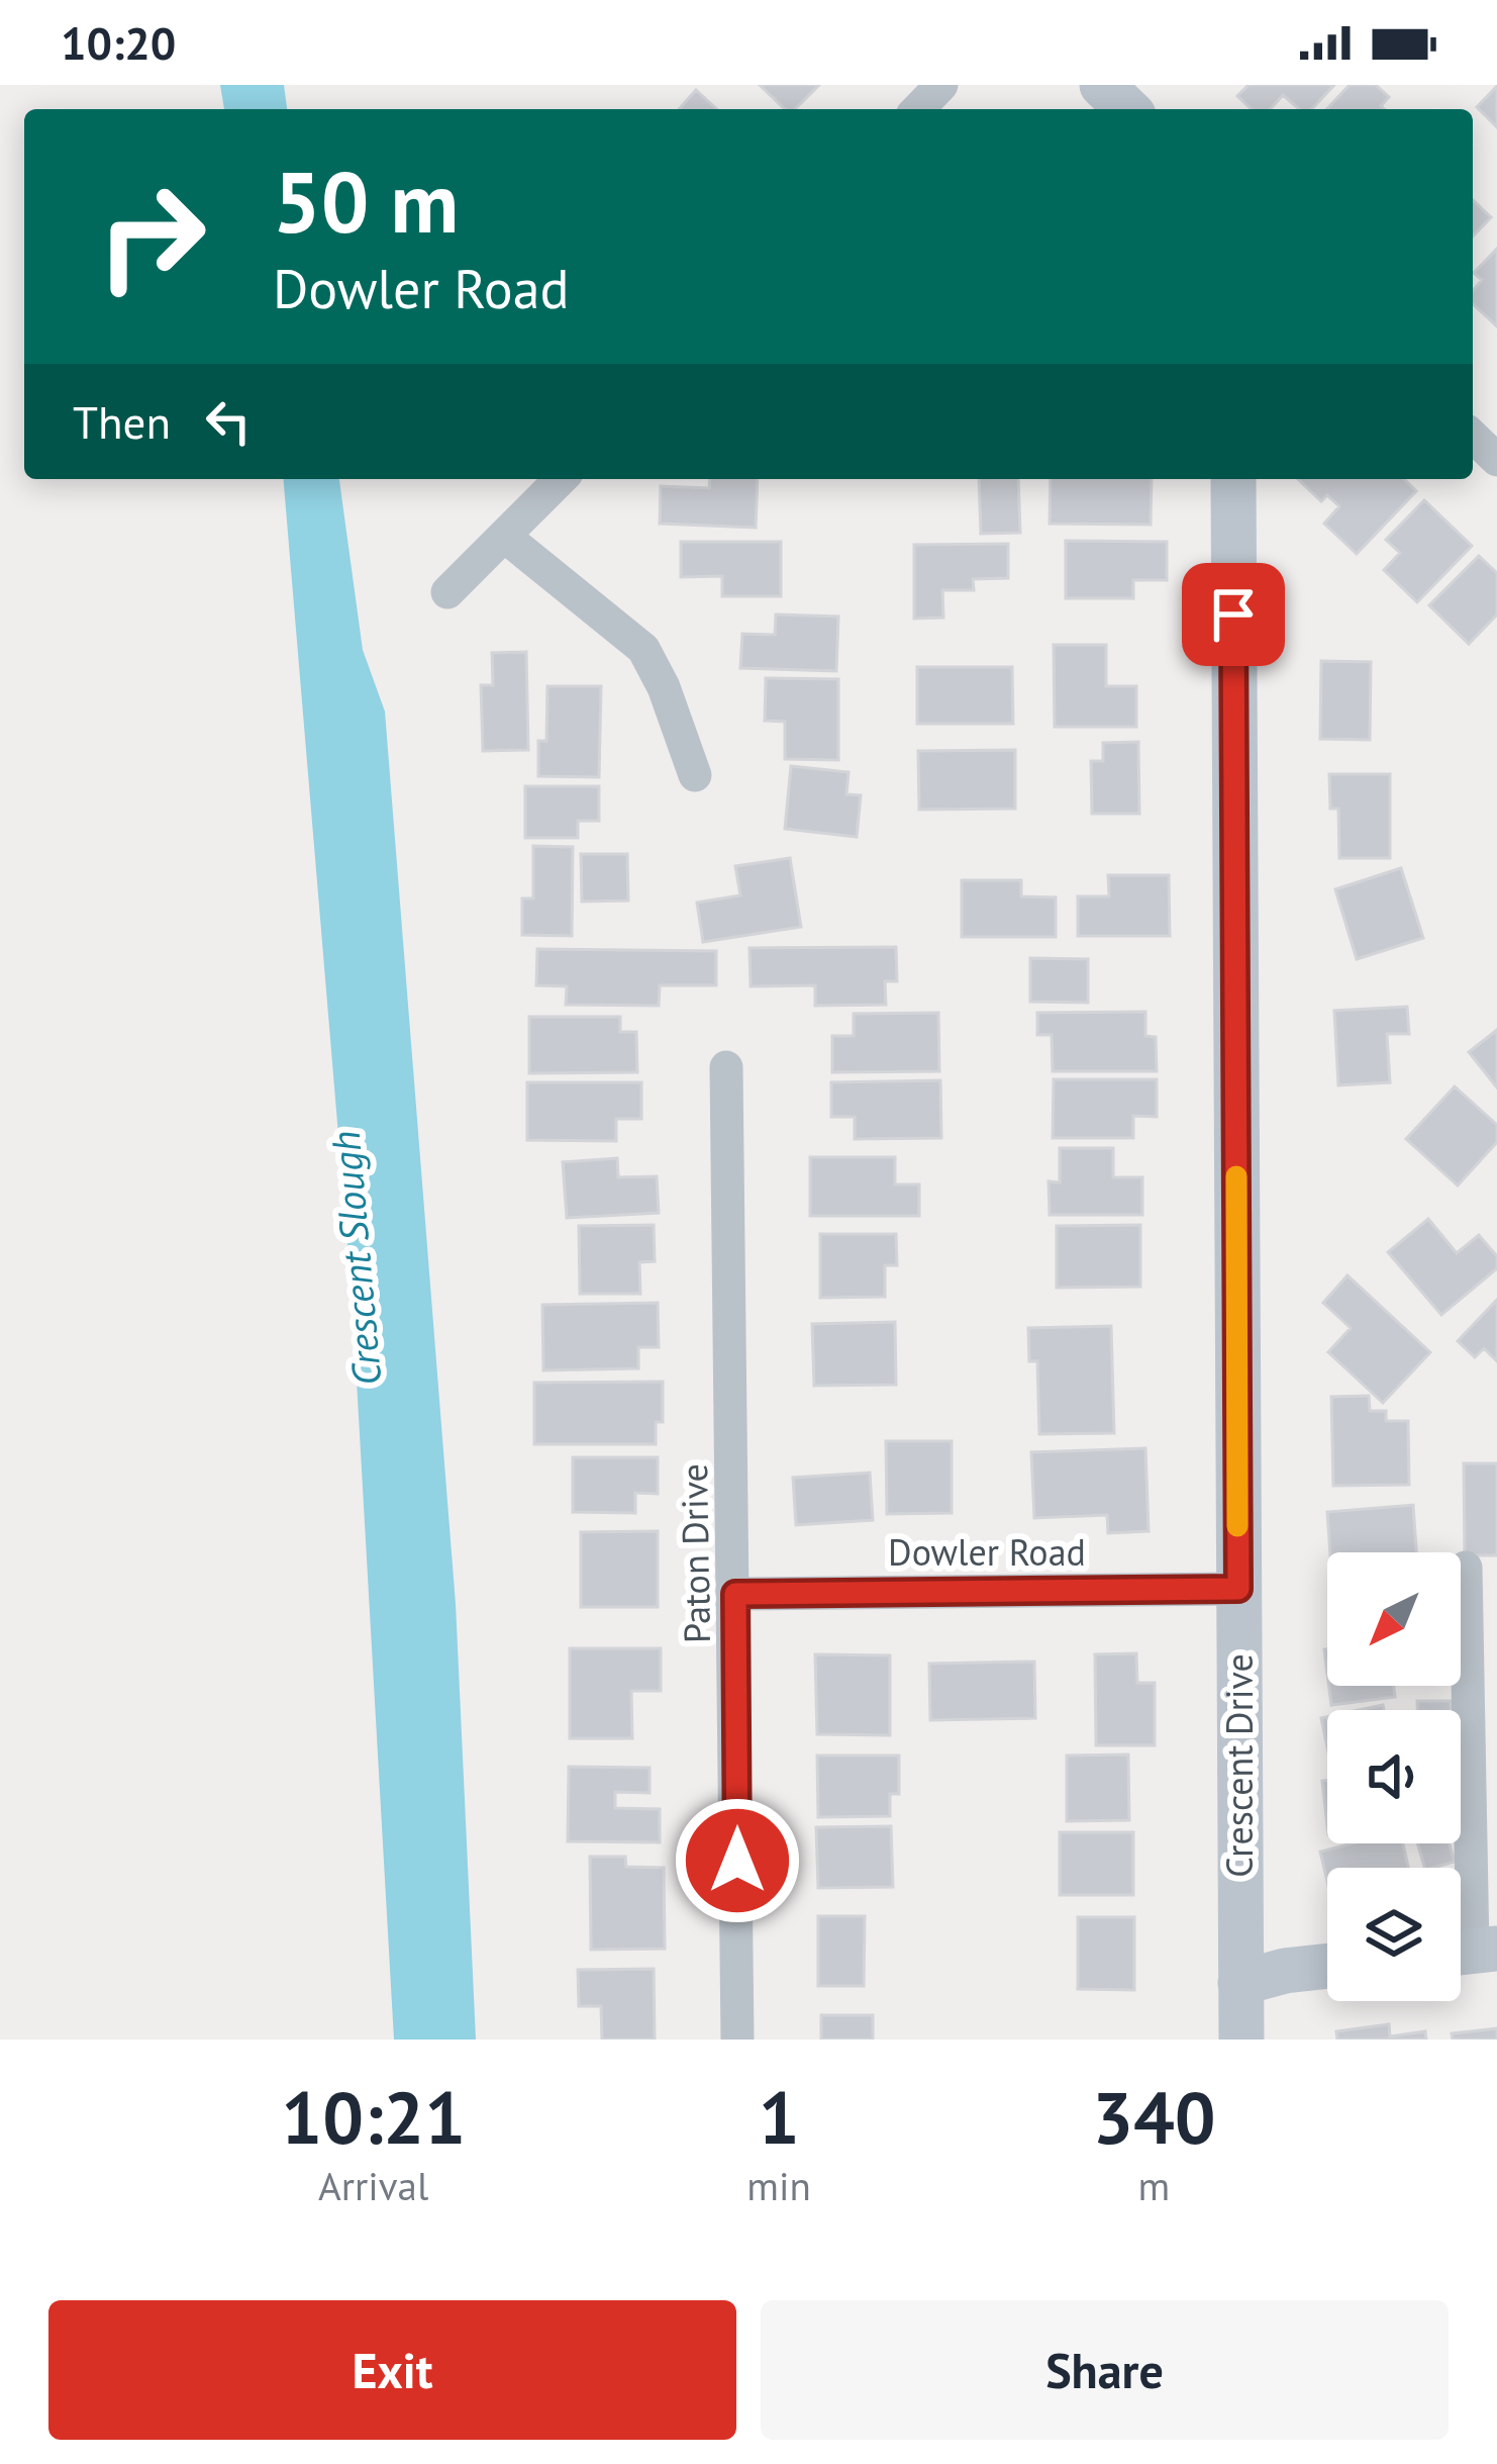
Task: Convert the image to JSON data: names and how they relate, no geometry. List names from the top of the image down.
{
  "streets": {
    "street": ["Dowler Road", "Paton Drive", "Crescent Drive"]
  },
  "crossings": [
    ["Dowler Road", "Paton Drive"],
    ["Dowler Road", "Crescent Drive"]
  ],
  "water": ["Crescent Slough"],
  "north": "bottom left",
  "page": {
    "status": "10:20",
    "turn": ["50 m", "Dowler Road"],
    "then": "Then",
    "eta": [
      "10:21",
      "Arrival",
      "1",
      "min",
      "340",
      "m"
    ],
    "buttons": ["Exit", "Share"]
  }
}
